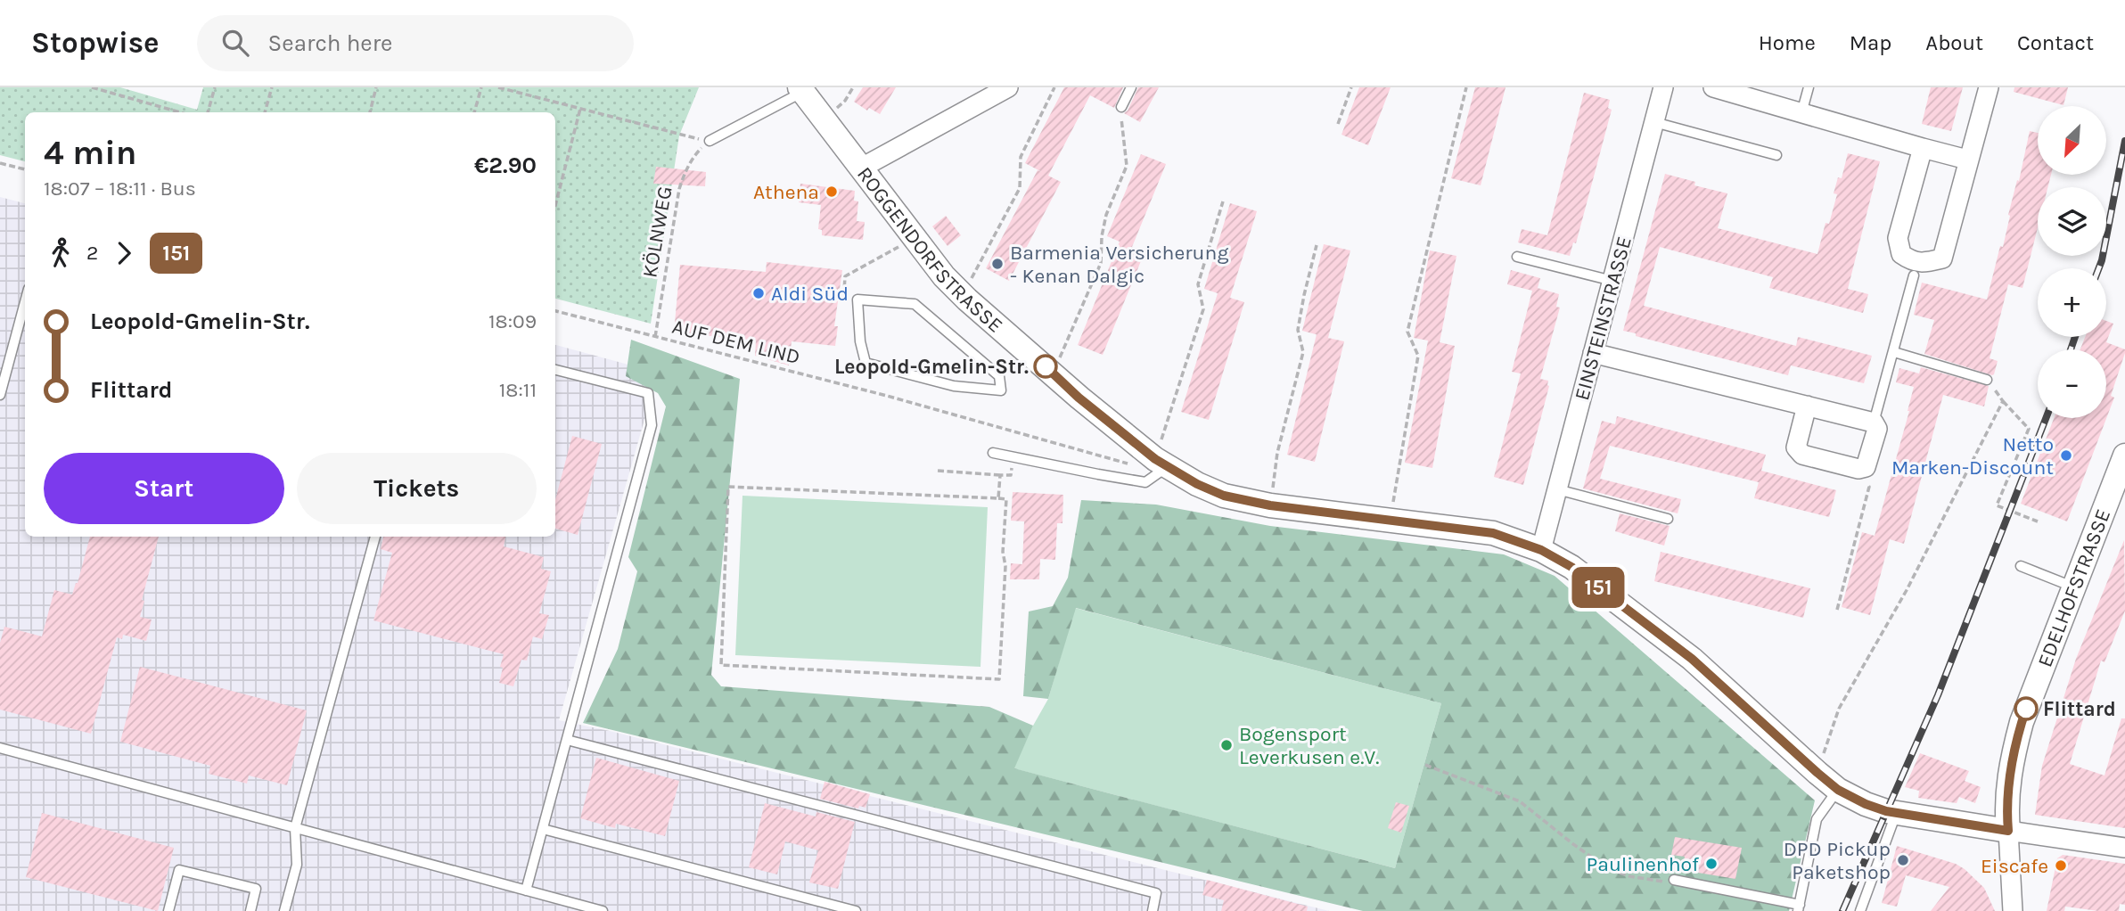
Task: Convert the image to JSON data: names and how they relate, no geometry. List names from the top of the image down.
{
  "streets": {
    "street": ["ROGGENDORFSTRASSE", "EINSTEINSTRASSE", "EDELHOFSTRASSE"],
    "path": ["KÖLNWEG", "AUF DEM LIND"]
  },
  "crossings": [
    ["KÖLNWEG", "AUF DEM LIND"],
    ["ROGGENDORFSTRASSE", "EINSTEINSTRASSE"],
    ["ROGGENDORFSTRASSE", "AUF DEM LIND"],
    ["ROGGENDORFSTRASSE", "EDELHOFSTRASSE"]
  ],
  "places": [
    "Athena",
    "Barmenia Versicherung - Kenan Dalgic",
    "Aldi Süd",
    "Leopold-Gmelin-Str.",
    "Netto Marken-Discount",
    "Flittard",
    "Bogensport Leverkusen e.V.",
    "DPD Pickup Paketshop",
    "Paulinenhof",
    "Eiscafe"
  ],
  "lines": ["bus line 151"],
  "north": "bottom left",
  "page": {
    "header": "Stopwise",
    "search": "Search here",
    "nav": [
      "Home",
      "Map",
      "About",
      "Contact"
    ],
    "on_map": "151",
    "map_buttons": ["+", "−"],
    "heading": ["4 min", "18:07 – 18:11 · Bus", "€2.90"],
    "legs": ["2", "151"],
    "list": [
      {
        "name": "Leopold-Gmelin-Str.",
        "value": "18:09"
      },
      {
        "name": "Flittard",
        "value": "18:11"
      }
    ],
    "buttons": ["Start", "Tickets"]
  }
}
